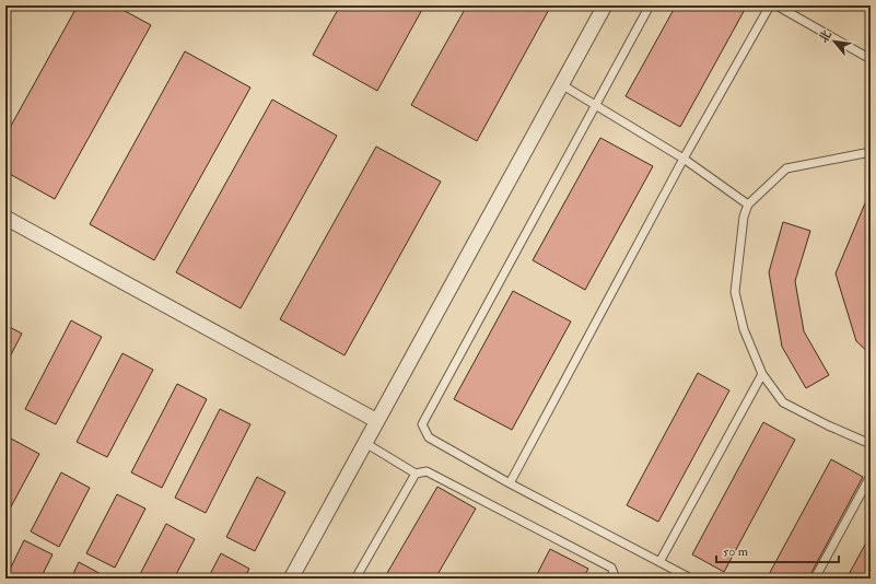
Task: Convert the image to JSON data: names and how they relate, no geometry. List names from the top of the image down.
{
  "scale_bar": "50 m",
  "north": "top left"
}
